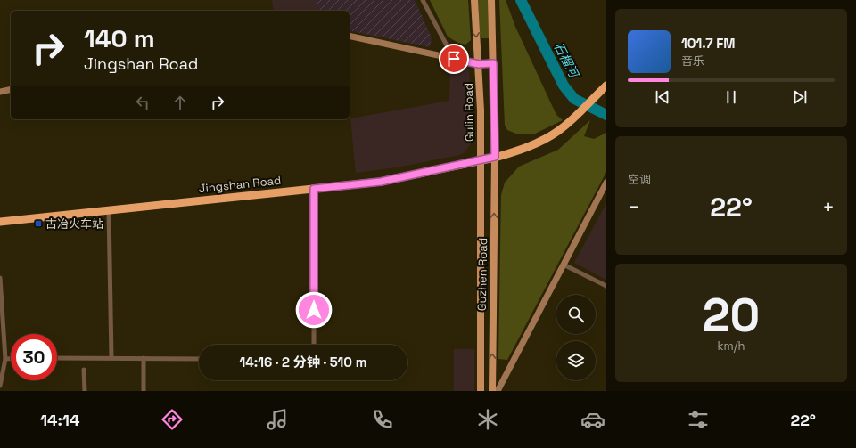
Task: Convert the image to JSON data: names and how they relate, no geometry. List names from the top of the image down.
{
  "streets": {
    "highway": ["Jingshan Road"],
    "main road": ["Gulin Road", "Guzhen Road"]
  },
  "crossings": [
    ["Gulin Road", "Jingshan Road"],
    ["Gulin Road", "Guzhen Road"],
    ["Jingshan Road", "Guzhen Road"]
  ],
  "water": ["石榴河"],
  "places": {
    "transit": ["古冶火车站"]
  },
  "page": {
    "turn": ["140 m", "Jingshan Road"],
    "song": ["101.7 FM", "音乐"],
    "tile": [
      "空调",
      ["20", "km/h"]
    ],
    "heat": ["−", "22°", "+"],
    "limit": "30",
    "trip": "14:16 · 2 分钟 · 510 m",
    "tabs": ["14:14", "22°"]
  }
}
